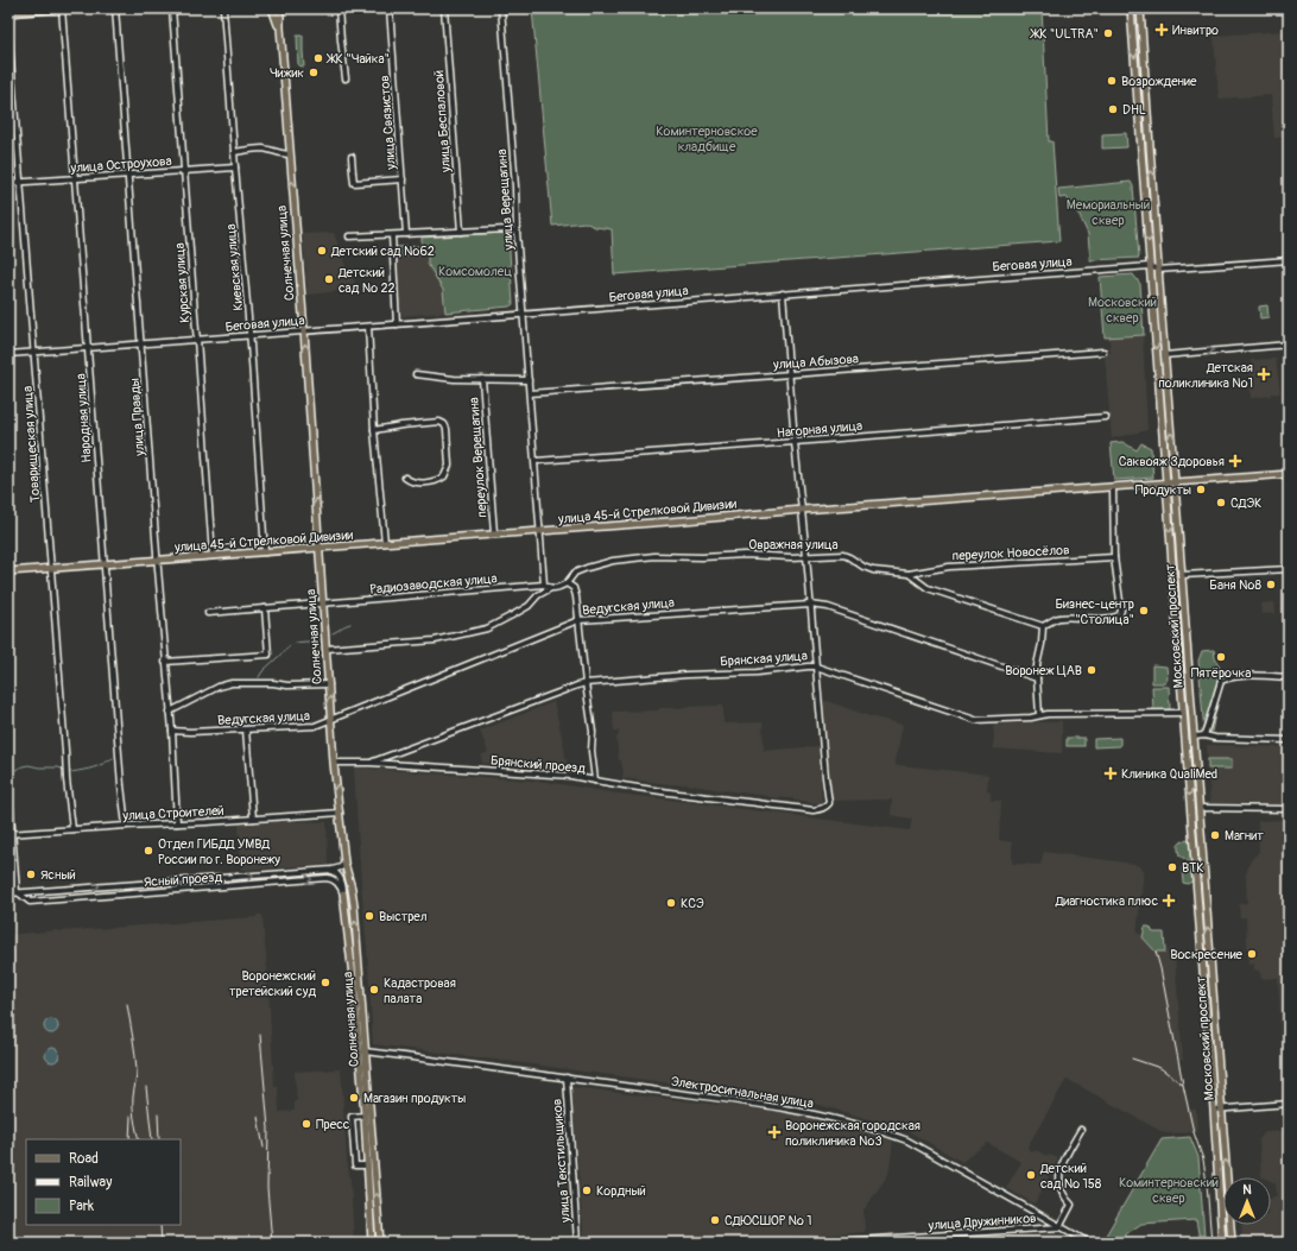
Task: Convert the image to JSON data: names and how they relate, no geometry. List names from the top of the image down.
{
  "streets": {
    "main road": [
      "Солнечная улица",
      "улица 45-й Стрелковой Дивизии",
      "Московский проспект",
      "Брянская улица"
    ],
    "street": [
      "улица Беспаловой",
      "улица Связистов",
      "улица Остроухова",
      "улица Верещагина",
      "Беговая улица",
      "Киевская улица",
      "Курская улица",
      "улица Абызова",
      "улица Правды",
      "Народная улица",
      "Нагорная улица",
      "Товарищеская улица",
      "переулок Верещагина",
      "Овражная улица",
      "переулок Новосёлов",
      "Радиозаводская улица",
      "Ведугская улица",
      "Брянский проезд",
      "улица Строителей",
      "Ясный проезд",
      "Электросигнальная улица",
      "улица Текстильщиков",
      "улица Дружинников"
    ]
  },
  "crossings": [
    ["улица Остроухова", "Киевская улица"],
    ["улица Остроухова", "Курская улица"],
    ["улица Остроухова", "улица Правды"],
    ["улица Остроухова", "Народная улица"],
    ["улица Остроухова", "Товарищеская улица"],
    ["улица Верещагина", "Беговая улица"],
    ["улица Верещагина", "улица Абызова"],
    ["улица Верещагина", "Нагорная улица"],
    ["улица Верещагина", "улица 45-й Стрелковой Дивизии"],
    ["улица Верещагина", "Радиозаводская улица"],
    ["Солнечная улица", "Беговая улица"],
    ["Солнечная улица", "улица 45-й Стрелковой Дивизии"],
    ["Солнечная улица", "Овражная улица"],
    ["Солнечная улица", "Радиозаводская улица"],
    ["Солнечная улица", "Ведугская улица"],
    ["Солнечная улица", "Брянский проезд"],
    ["Солнечная улица", "улица Строителей"],
    ["Солнечная улица", "Ясный проезд"],
    ["Солнечная улица", "Электросигнальная улица"],
    ["Беговая улица", "Киевская улица"],
    ["Беговая улица", "Курская улица"],
    ["Беговая улица", "улица Правды"],
    ["Беговая улица", "Народная улица"],
    ["Беговая улица", "Товарищеская улица"],
    ["Беговая улица", "Московский проспект"],
    ["Киевская улица", "улица 45-й Стрелковой Дивизии"],
    ["Курская улица", "улица 45-й Стрелковой Дивизии"],
    ["улица Правды", "улица 45-й Стрелковой Дивизии"],
    ["улица Правды", "Ведугская улица"],
    ["улица Правды", "улица Строителей"],
    ["Народная улица", "улица 45-й Стрелковой Дивизии"],
    ["Народная улица", "улица Строителей"],
    ["Товарищеская улица", "улица 45-й Стрелковой Дивизии"],
    ["Товарищеская улица", "улица Строителей"],
    ["переулок Верещагина", "улица 45-й Стрелковой Дивизии"],
    ["улица 45-й Стрелковой Дивизии", "Московский проспект"],
    ["Овражная улица", "переулок Новосёлов"],
    ["Московский проспект", "Брянская улица"],
    ["Брянская улица", "Брянский проезд"],
    ["Электросигнальная улица", "улица Текстильщиков"],
    ["Электросигнальная улица", "улица Дружинников"]
  ],
  "one_way": ["Ясный проезд"],
  "parks": [
    "Коминтерновское кладбище",
    "Мемориальный сквер",
    "Комсомолец",
    "Московский сквер",
    "Коминтерновский сквер"
  ],
  "places": {
    "health": [
      "Инвитро",
      "Детская поликлиника №1",
      "Саквояж Здоровья",
      "Клиника QualiMed",
      "Диагностика плюс",
      "Воронежская городская поликлиника №3"
    ],
    "other": [
      "ЖК \"ULTRA\"",
      "ЖК \"Чайка\"",
      "Чижик",
      "Возрождение",
      "DHL",
      "Детский сад №62",
      "Детский сад № 22",
      "Продукты",
      "СДЭК",
      "Баня №8",
      "Бизнес-центр \"Столица\"",
      "Пятёрочка",
      "Воронеж ЦАВ",
      "Магнит",
      "Отдел ГИБДД УМВД России по г. Воронежу",
      "ВТК",
      "Ясный",
      "КСЭ",
      "Выстрел",
      "Воскресение",
      "Воронежский третейский суд",
      "Кадастровая палата",
      "Магазин продукты",
      "Пресс",
      "Детский сад № 158",
      "Кордный",
      "СДЮСШОР № 1"
    ]
  },
  "legend": ["Road", "Railway", "Park"],
  "north": "top"
}
